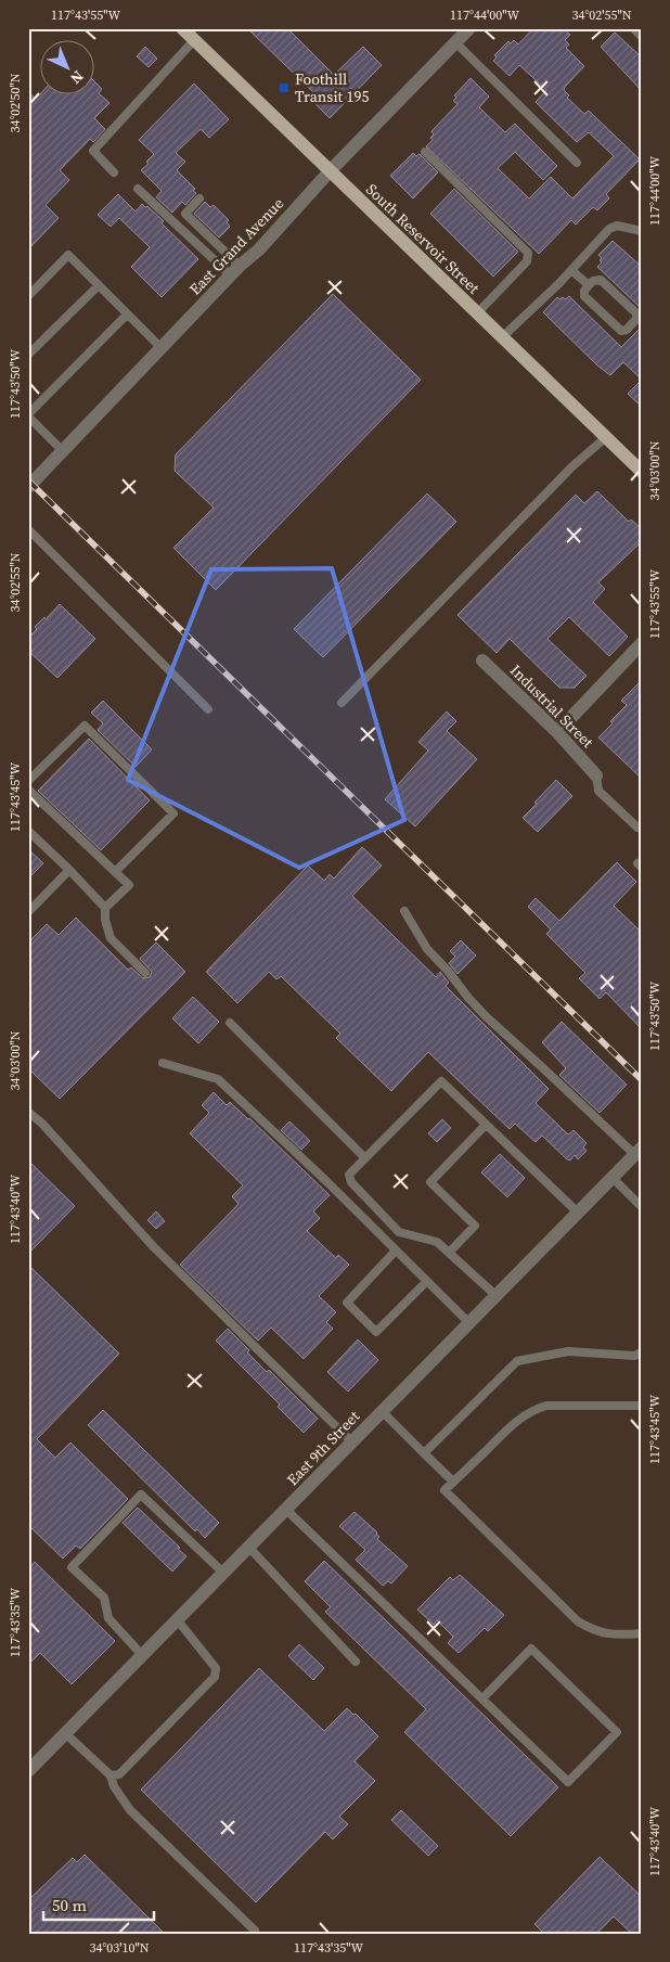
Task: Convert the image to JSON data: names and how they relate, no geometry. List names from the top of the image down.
{
  "streets": {
    "main road": ["South Reservoir Street"],
    "street": ["East Grand Avenue", "Industrial Street", "East 9th Street"]
  },
  "crossings": [
    ["South Reservoir Street", "East Grand Avenue"]
  ],
  "places": {
    "transit": ["Foothill Transit 195"]
  },
  "scale_bar": "50 m",
  "north": "bottom right",
  "coordinates": [
    "117°43'55\"W",
    "117°44'00\"W",
    "34°02'55\"N",
    "34°02'50\"N",
    "117°43'50\"W",
    "34°03'00\"N",
    "117°43'45\"W",
    "117°43'40\"W",
    "117°43'35\"W",
    "34°03'10\"N"
  ]
}
